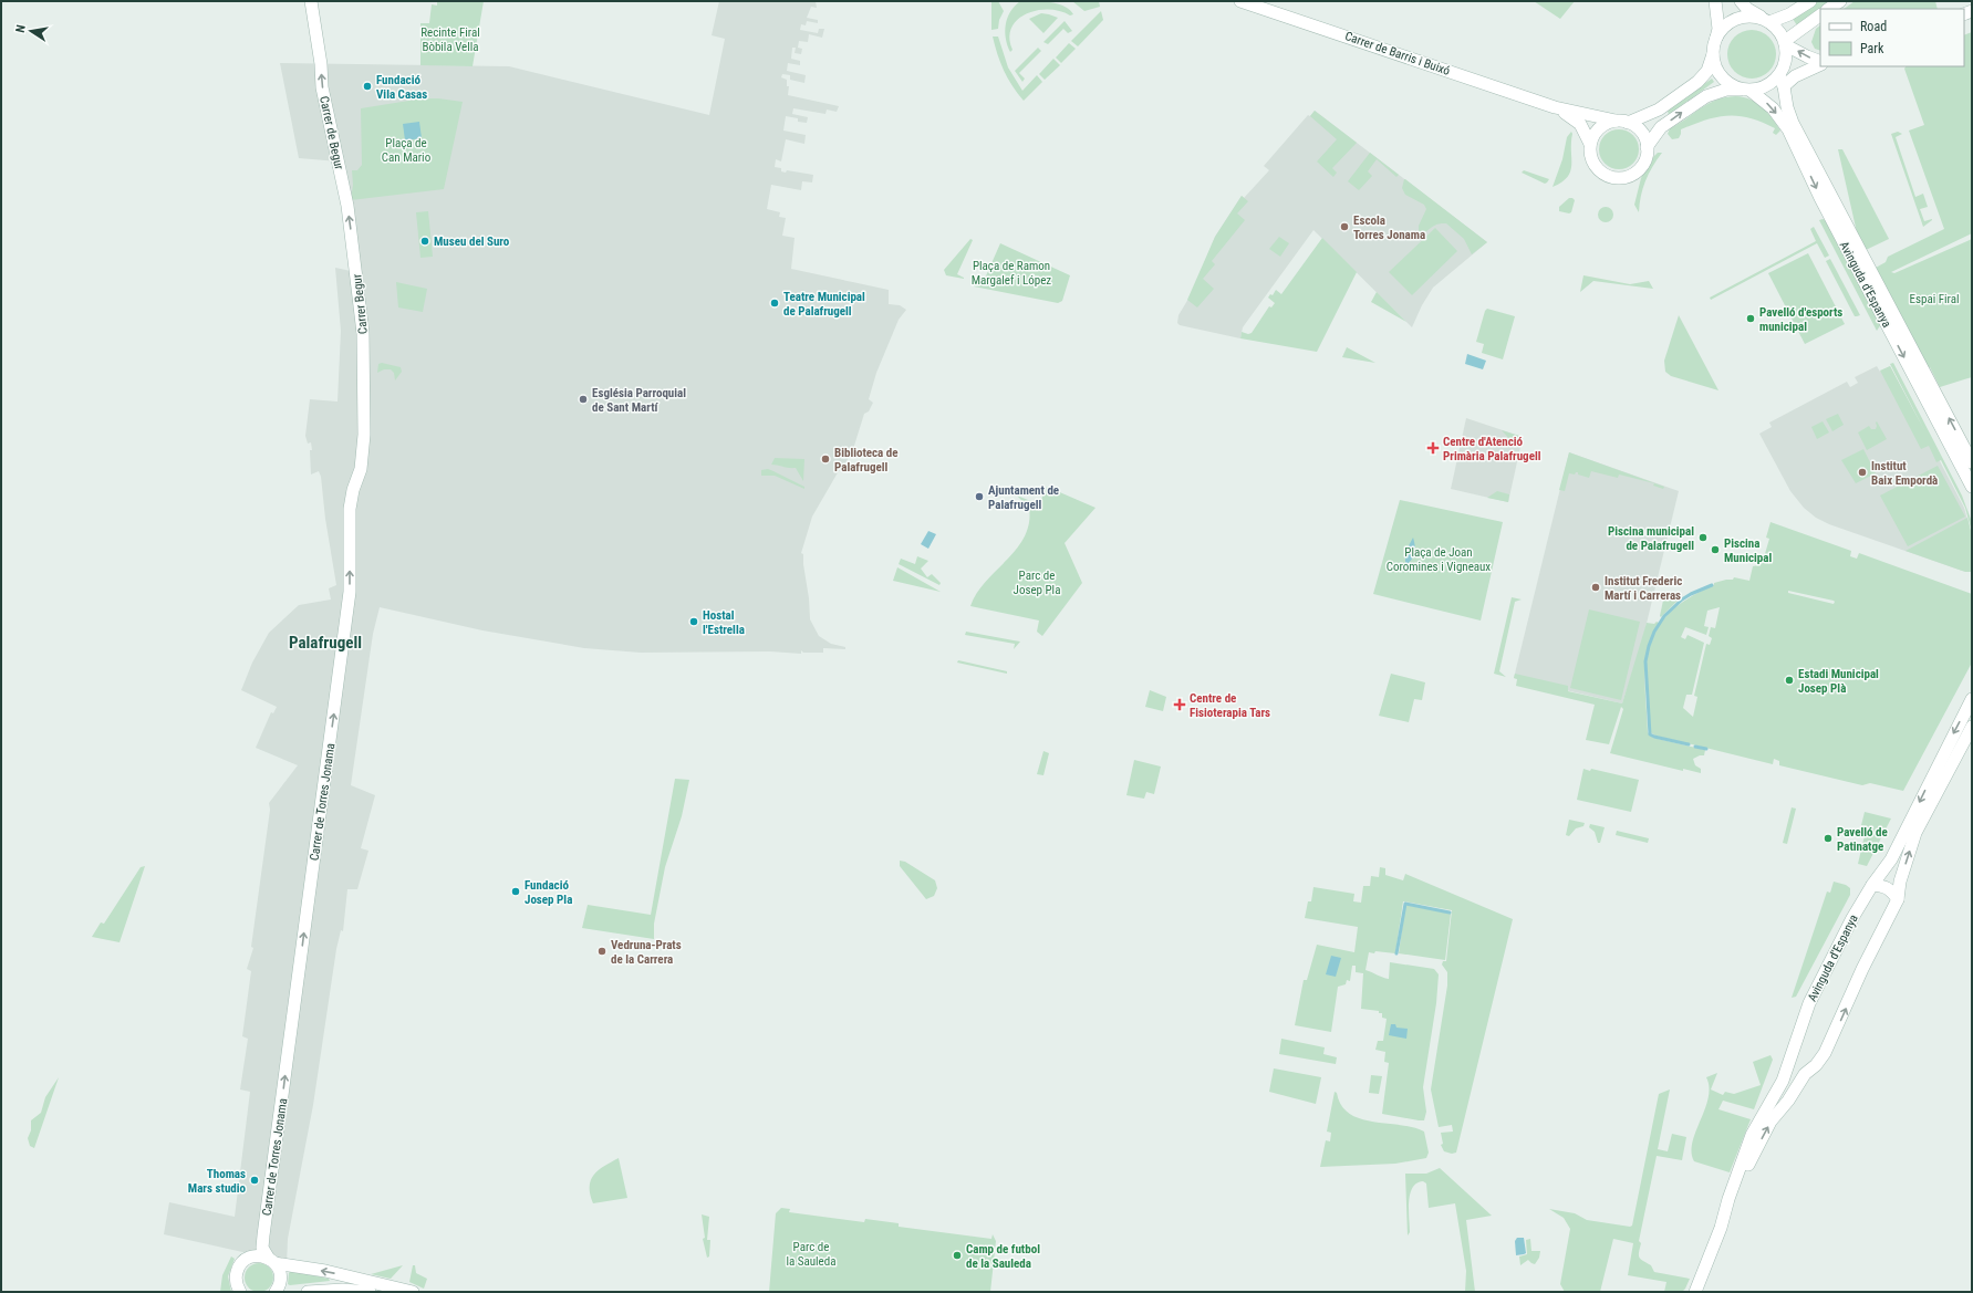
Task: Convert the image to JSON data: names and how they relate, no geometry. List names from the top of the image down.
{
  "streets": {
    "street": [
      "Carrer de Barris i Buixó",
      "Carrer de Begur",
      "Avinguda d'Espanya",
      "Carrer Begur",
      "Carrer de Torres Jonama"
    ]
  },
  "crossings": [
    ["Carrer de Begur", "Carrer Begur"],
    ["Carrer Begur", "Carrer de Torres Jonama"]
  ],
  "one_way": ["Carrer de Begur", "Carrer de Torres Jonama"],
  "districts": ["Palafrugell"],
  "parks": [
    "Recinte Firal Bòbila Vella",
    "Plaça de Can Mario",
    "Plaça de Ramon Margalef i López",
    "Espai Firal",
    "Plaça de Joan Coromines i Vigneaux",
    "Parc de Josep Pla",
    "Parc de la Sauleda"
  ],
  "places": {
    "other": [
      "Fundació Vila Casas",
      "Escola Torres Jonama",
      "Museu del Suro",
      "Teatre Municipal de Palafrugell",
      "Pavelló d'esports municipal",
      "Església Parroquial de Sant Martí",
      "Biblioteca de Palafrugell",
      "Institut Baix Empordà",
      "Ajuntament de Palafrugell",
      "Piscina municipal de Palafrugell",
      "Piscina Municipal",
      "Institut Frederic Martí i Carreras",
      "Hostal l'Estrella",
      "Estadi Municipal Josep Plà",
      "Pavelló de Patinatge",
      "Fundació Josep Pla",
      "Vedruna-Prats de la Carrera",
      "Thomas Mars studio",
      "Camp de futbol de la Sauleda"
    ],
    "health": ["Centre d'Atenció Primària Palafrugell", "Centre de Fisioterapia Tars"]
  },
  "legend": ["Road", "Park"],
  "north": "left"
}
